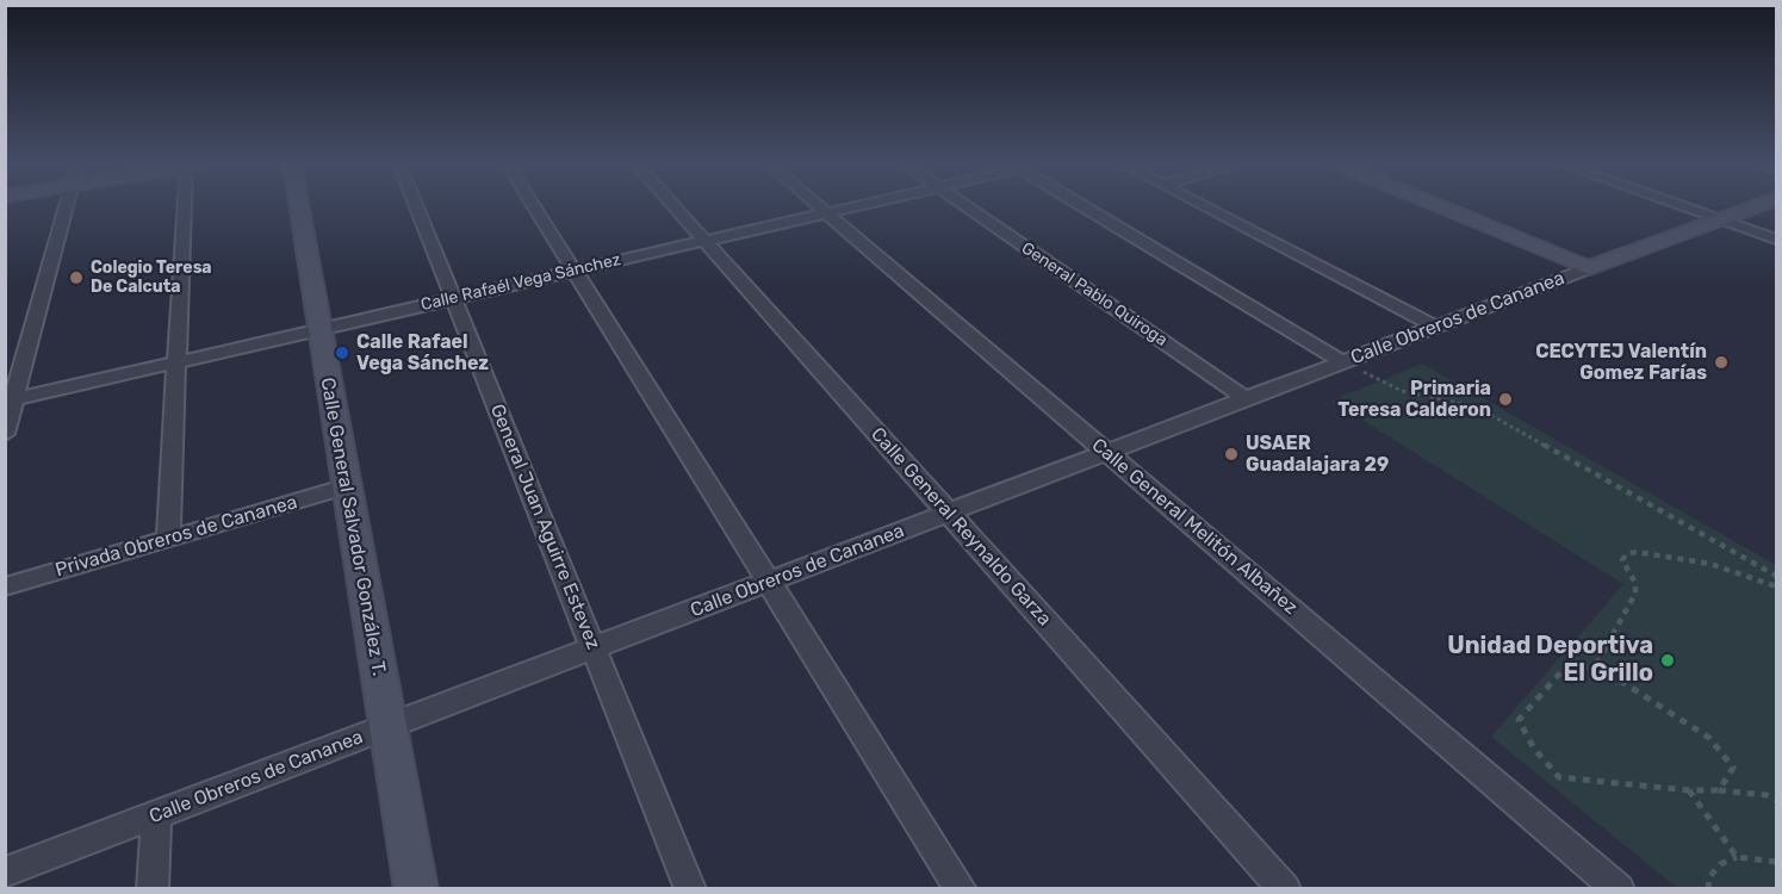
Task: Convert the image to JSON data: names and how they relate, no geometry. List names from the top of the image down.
{
  "streets": {
    "street": [
      "Calle Rafaél Vega Sánchez",
      "General Pablo Quiroga",
      "Calle Obreros de Cananea",
      "Calle General Salvador González T.",
      "General Juan Aguirre Estevez",
      "Calle General Reynaldo Garza",
      "Calle General Melitón Albañez",
      "Privada Obreros de Cananea"
    ]
  },
  "crossings": [
    ["Calle Rafaél Vega Sánchez", "Calle General Salvador González T."],
    ["Calle Rafaél Vega Sánchez", "General Juan Aguirre Estevez"],
    ["Calle Rafaél Vega Sánchez", "Calle General Reynaldo Garza"],
    ["Calle Rafaél Vega Sánchez", "Calle General Melitón Albañez"],
    ["General Pablo Quiroga", "Calle Obreros de Cananea"],
    ["Calle Obreros de Cananea", "Calle General Salvador González T."],
    ["Calle Obreros de Cananea", "General Juan Aguirre Estevez"],
    ["Calle Obreros de Cananea", "Calle General Reynaldo Garza"],
    ["Calle Obreros de Cananea", "Calle General Melitón Albañez"],
    ["Calle General Salvador González T.", "Privada Obreros de Cananea"]
  ],
  "places": [
    "Colegio Teresa De Calcuta",
    "Calle Rafael Vega Sánchez",
    "CECYTEJ Valentín Gomez Farías",
    "Primaria Teresa Calderon",
    "USAER Guadalajara 29",
    "Unidad Deportiva El Grillo"
  ]
}
